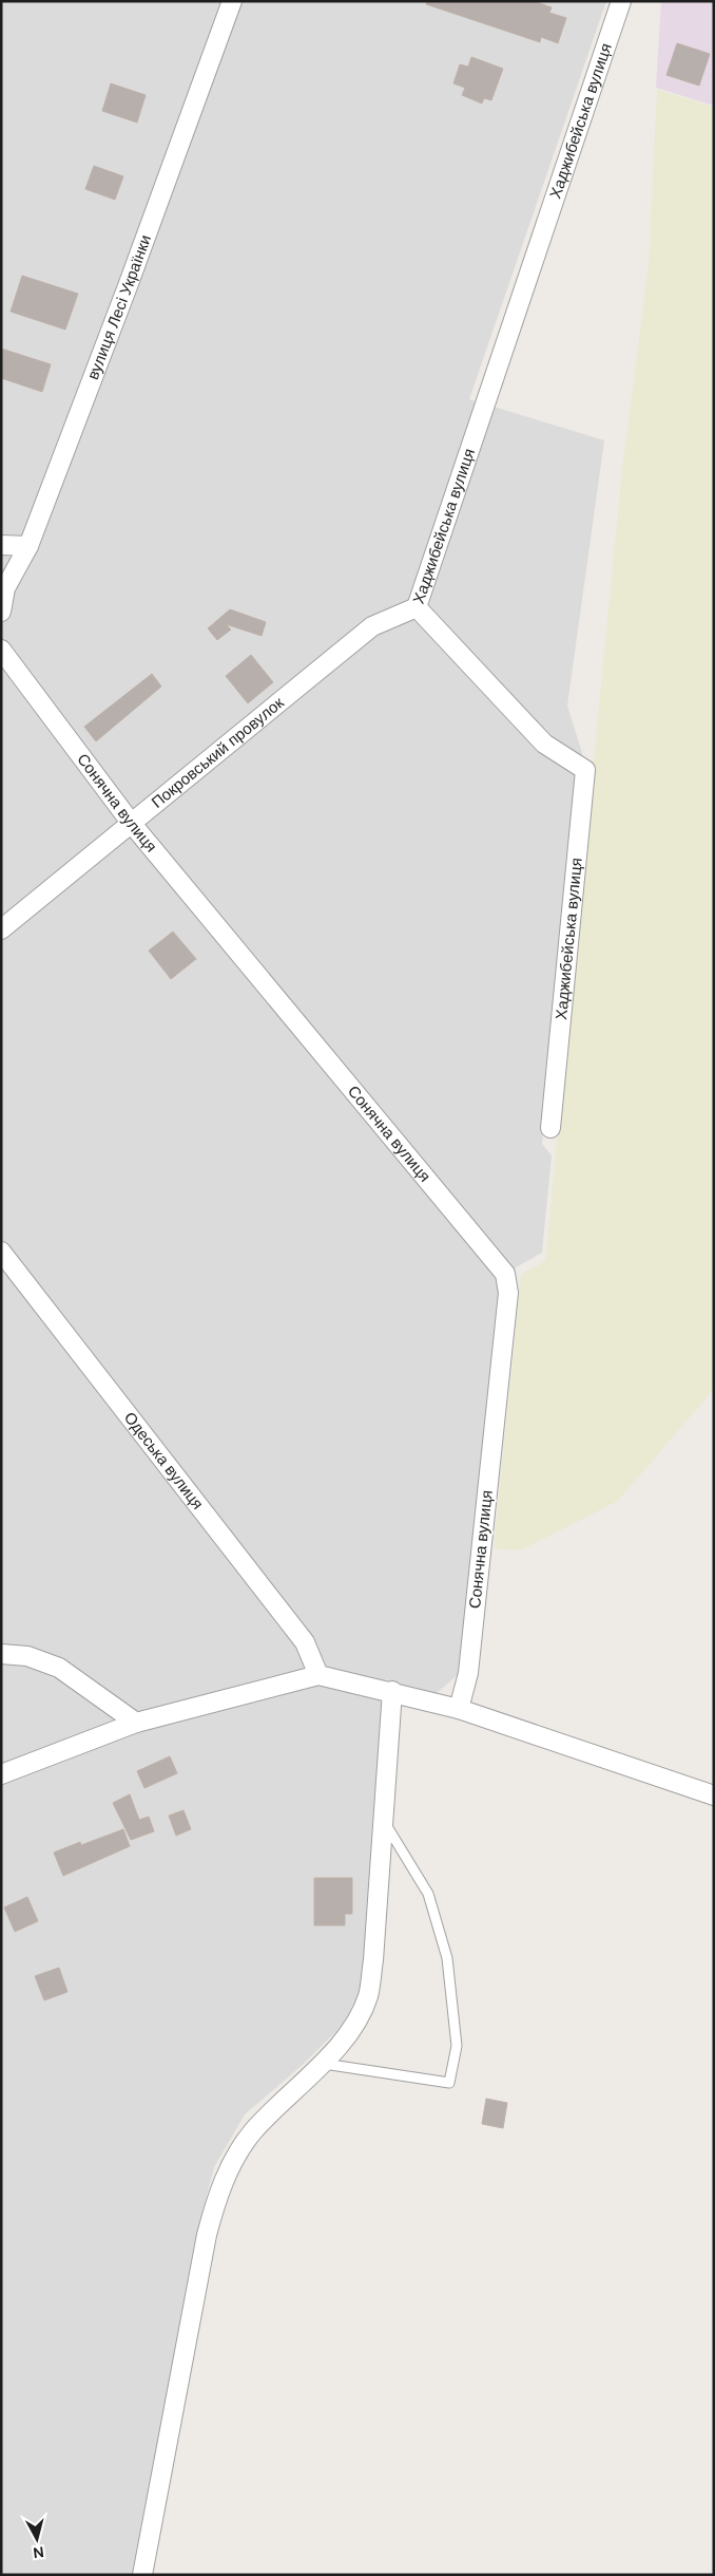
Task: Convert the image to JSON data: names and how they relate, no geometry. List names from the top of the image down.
{
  "streets": {
    "street": [
      "Хаджибейська вулиця",
      "вулиця Лесі Українки",
      "Покровський провулок",
      "Сонячна вулиця",
      "Одеська вулиця"
    ]
  },
  "crossings": [
    ["Хаджибейська вулиця", "Покровський провулок"],
    ["Покровський провулок", "Сонячна вулиця"]
  ],
  "north": "bottom"
}
